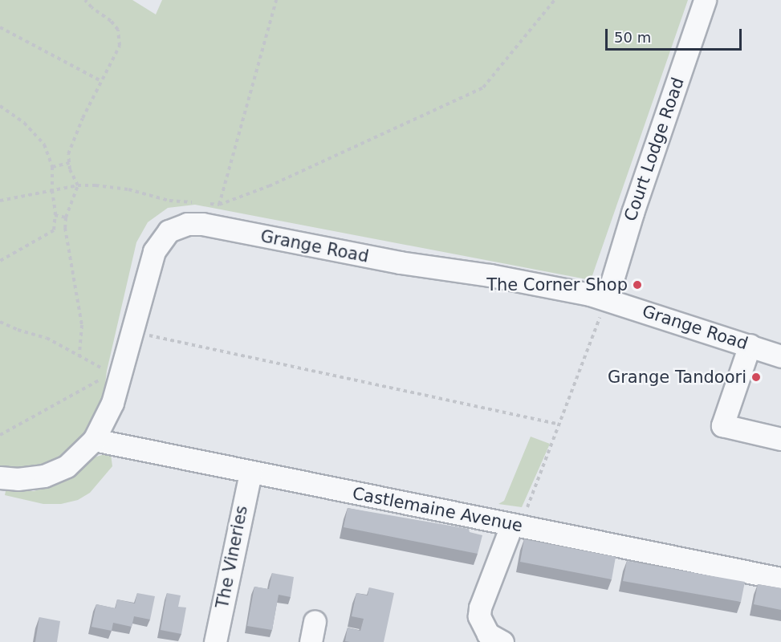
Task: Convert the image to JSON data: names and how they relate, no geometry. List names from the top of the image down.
{
  "streets": {
    "street": [
      "Court Lodge Road",
      "Grange Road",
      "Castlemaine Avenue",
      "The Vineries"
    ]
  },
  "crossings": [
    ["Court Lodge Road", "Grange Road"],
    ["Grange Road", "Castlemaine Avenue"],
    ["Castlemaine Avenue", "The Vineries"]
  ],
  "places": ["The Corner Shop", "Grange Tandoori"],
  "scale_bar": "50 m"
}
